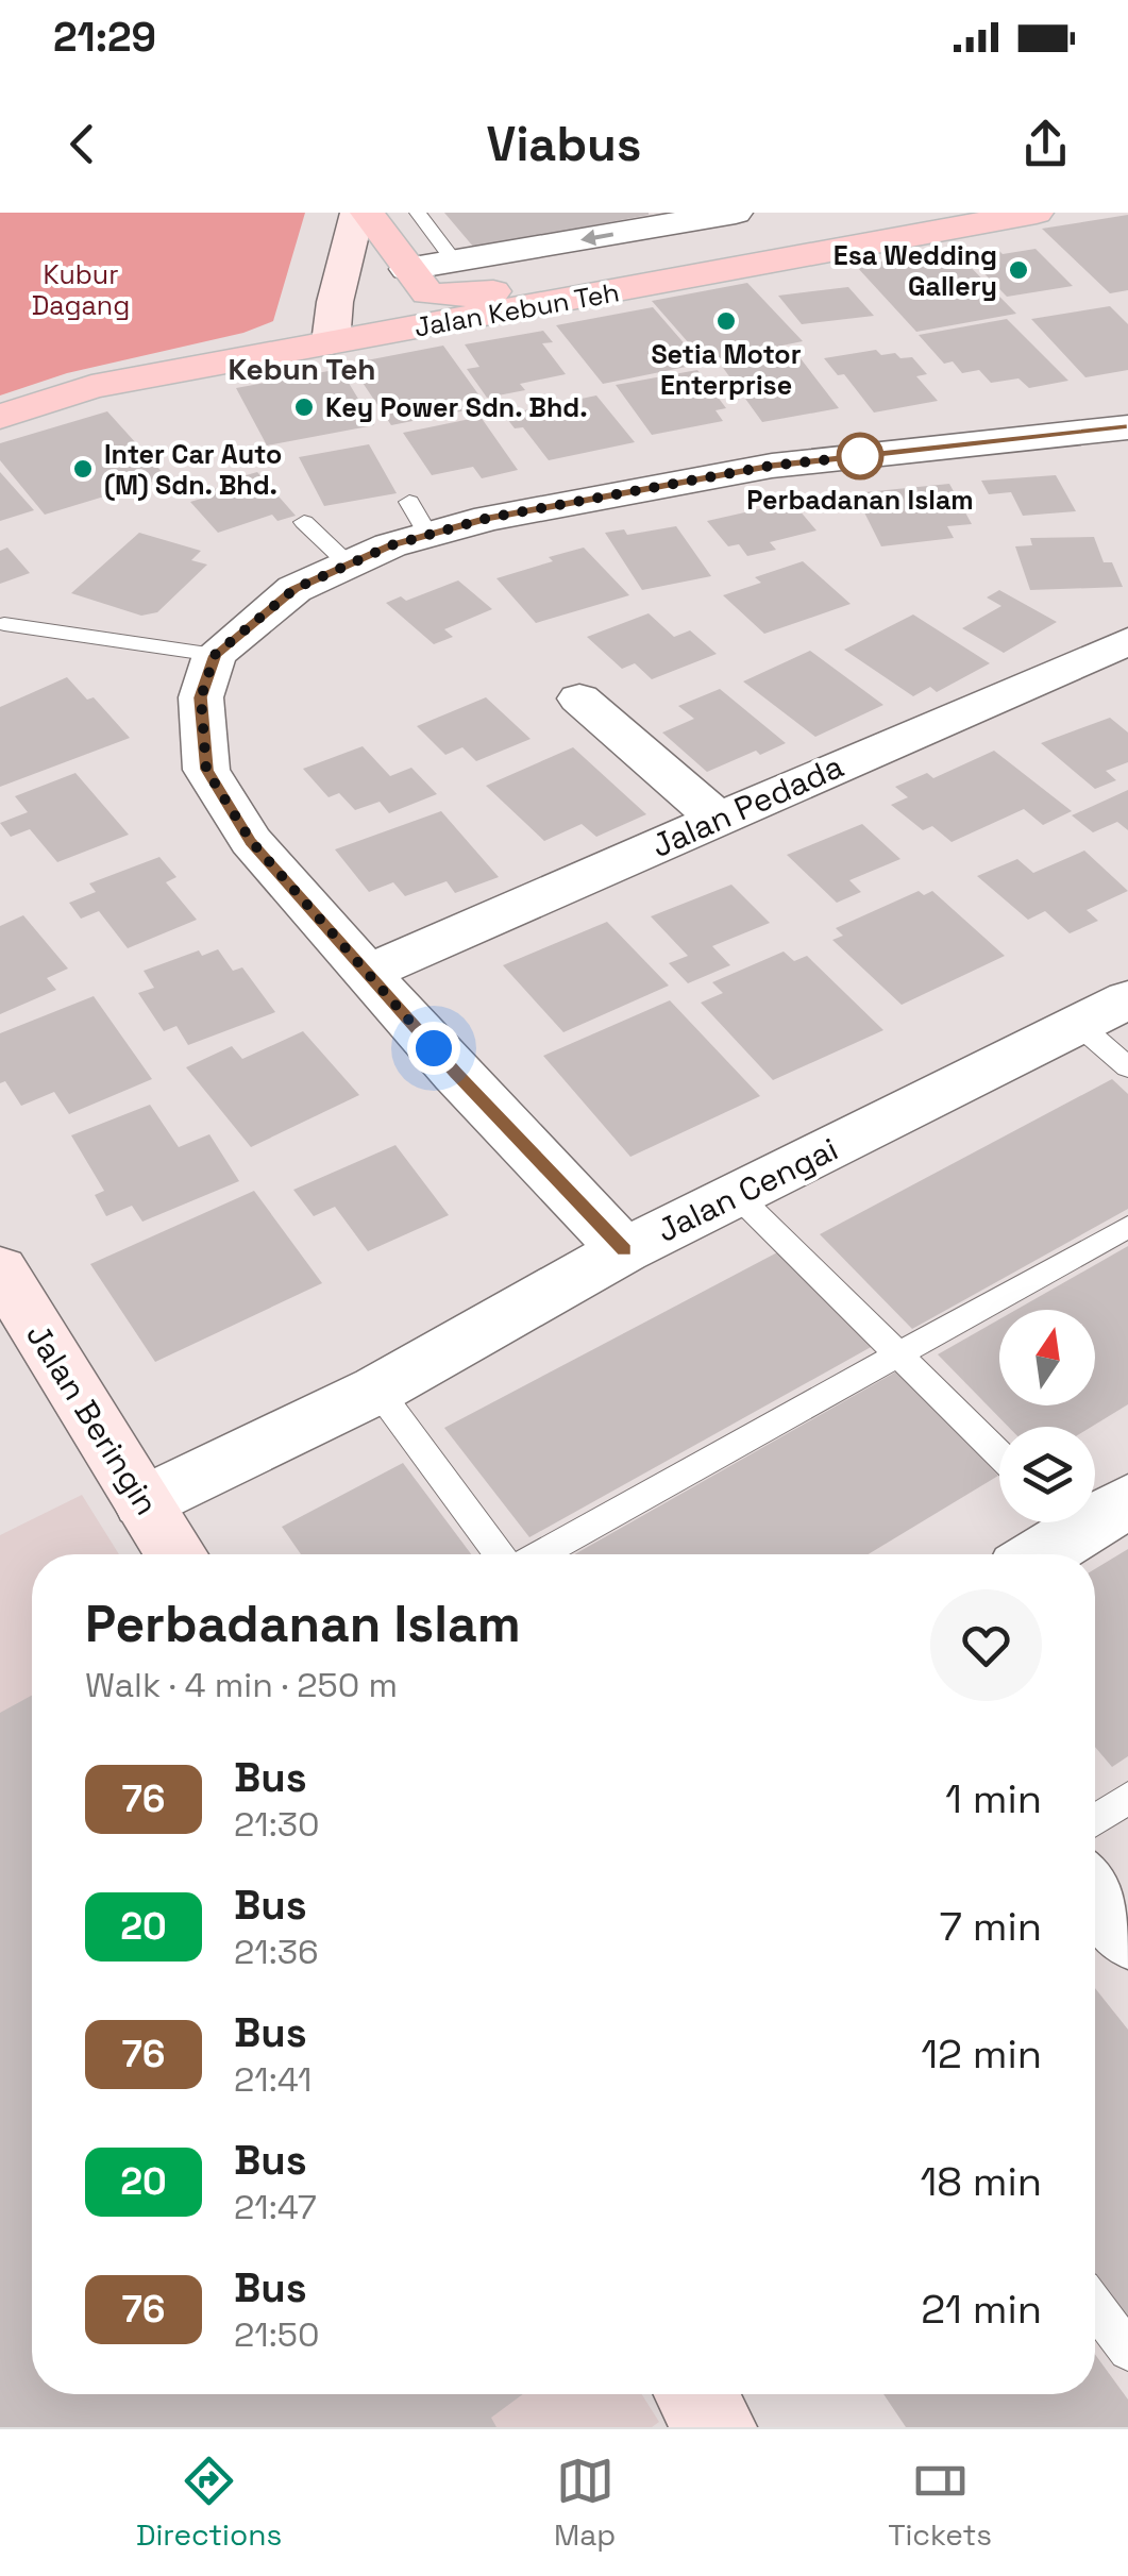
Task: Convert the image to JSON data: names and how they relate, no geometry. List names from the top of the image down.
{
  "streets": {
    "main road": ["Jalan Kebun Teh"],
    "street": ["Jalan Pedada", "Jalan Cengai", "Jalan Beringin"]
  },
  "crossings": [
    ["Jalan Cengai", "Jalan Beringin"]
  ],
  "districts": ["Kebun Teh"],
  "parks": ["Kubur Dagang"],
  "places": [
    "Esa Wedding Gallery",
    "Setia Motor Enterprise",
    "Key Power Sdn. Bhd.",
    "Perbadanan Islam",
    "Inter Car Auto (M) Sdn. Bhd."
  ],
  "lines": ["bus line 76"],
  "north": "top",
  "page": {
    "status": "21:29",
    "header": "Viabus",
    "heading": ["Perbadanan Islam", "Walk · 4 min · 250 m"],
    "list": [
      {
        "mark": "76",
        "name": "Bus",
        "note": "21:30",
        "value": "1 min"
      },
      {
        "mark": "20",
        "name": "Bus",
        "note": "21:36",
        "value": "7 min"
      },
      {
        "mark": "76",
        "name": "Bus",
        "note": "21:41",
        "value": "12 min"
      },
      {
        "mark": "20",
        "name": "Bus",
        "note": "21:47",
        "value": "18 min"
      },
      {
        "mark": "76",
        "name": "Bus",
        "note": "21:50",
        "value": "21 min"
      }
    ],
    "tabs": ["Directions", "Map", "Tickets"]
  }
}
